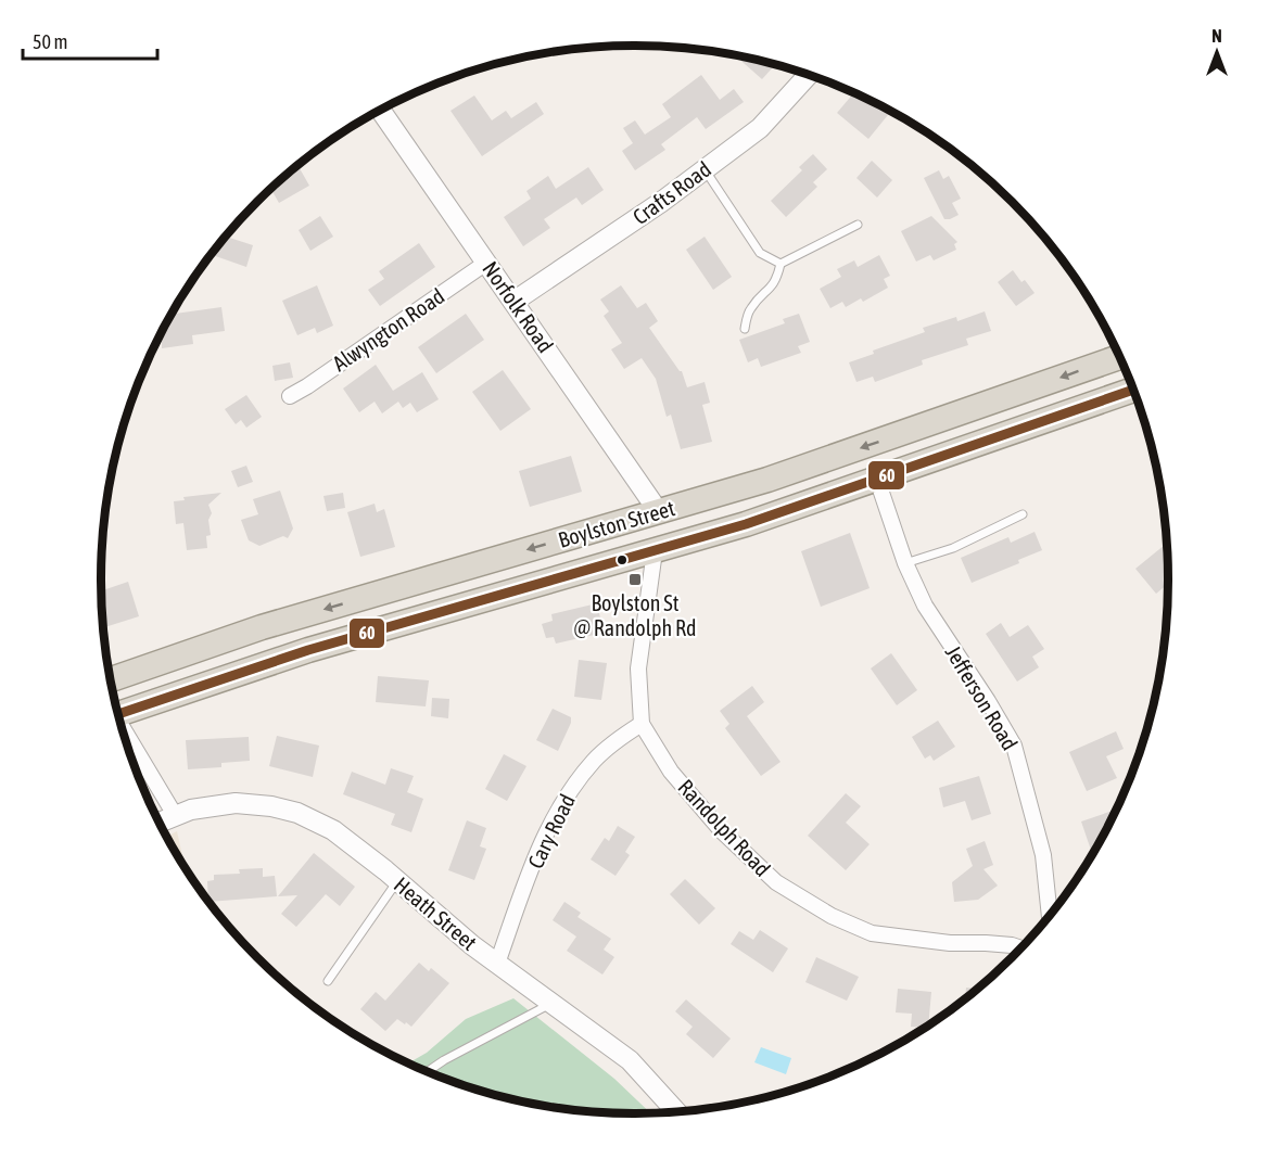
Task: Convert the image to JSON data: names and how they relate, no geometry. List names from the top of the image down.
{
  "streets": {
    "highway": ["Boylston Street"],
    "street": [
      "Crafts Road",
      "Norfolk Road",
      "Alwyngton Road",
      "Jefferson Road",
      "Randolph Road",
      "Cary Road",
      "Heath Street"
    ]
  },
  "crossings": [
    ["Crafts Road", "Norfolk Road"],
    ["Norfolk Road", "Alwyngton Road"],
    ["Norfolk Road", "Boylston Street"],
    ["Boylston Street", "Jefferson Road"],
    ["Boylston Street", "Randolph Road"],
    ["Randolph Road", "Cary Road"],
    ["Cary Road", "Heath Street"]
  ],
  "places": {
    "transit": ["Boylston St @ Randolph Rd"]
  },
  "lines": ["transit line 60"],
  "scale_bar": "50 m",
  "north": "top"
}
